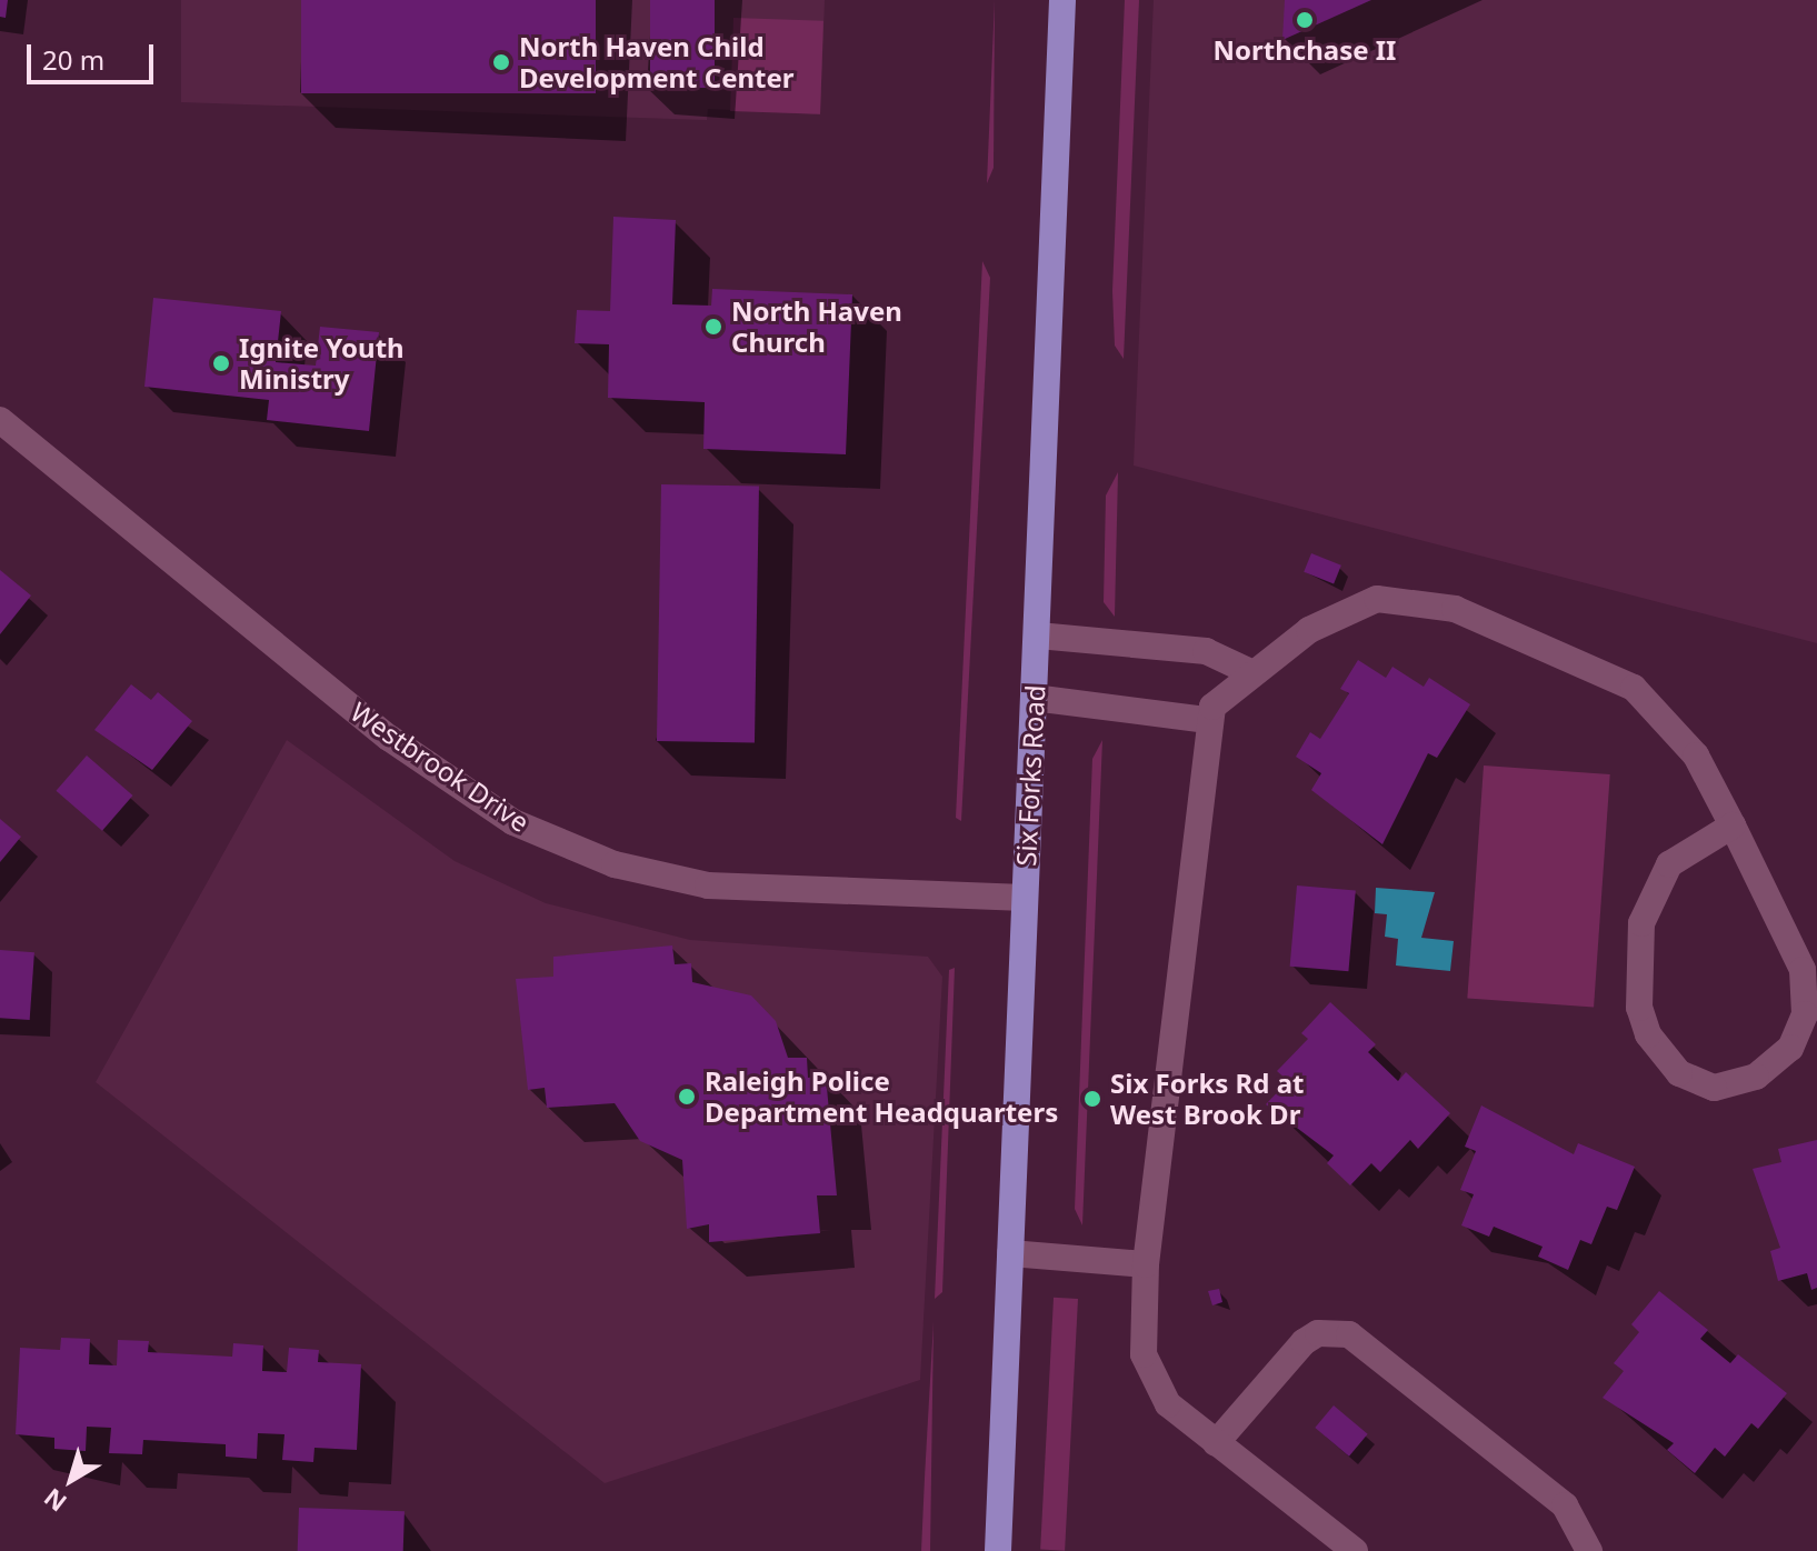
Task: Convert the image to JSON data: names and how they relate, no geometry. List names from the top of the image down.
{
  "streets": {
    "main road": ["Six Forks Road"],
    "street": ["Westbrook Drive"]
  },
  "crossings": [
    ["Westbrook Drive", "Six Forks Road"]
  ],
  "places": [
    "Northchase II",
    "North Haven Child Development Center",
    "North Haven Church",
    "Ignite Youth Ministry",
    "Raleigh Police Department Headquarters",
    "Six Forks Rd at West Brook Dr"
  ],
  "scale_bar": "20 m",
  "north": "bottom left"
}
